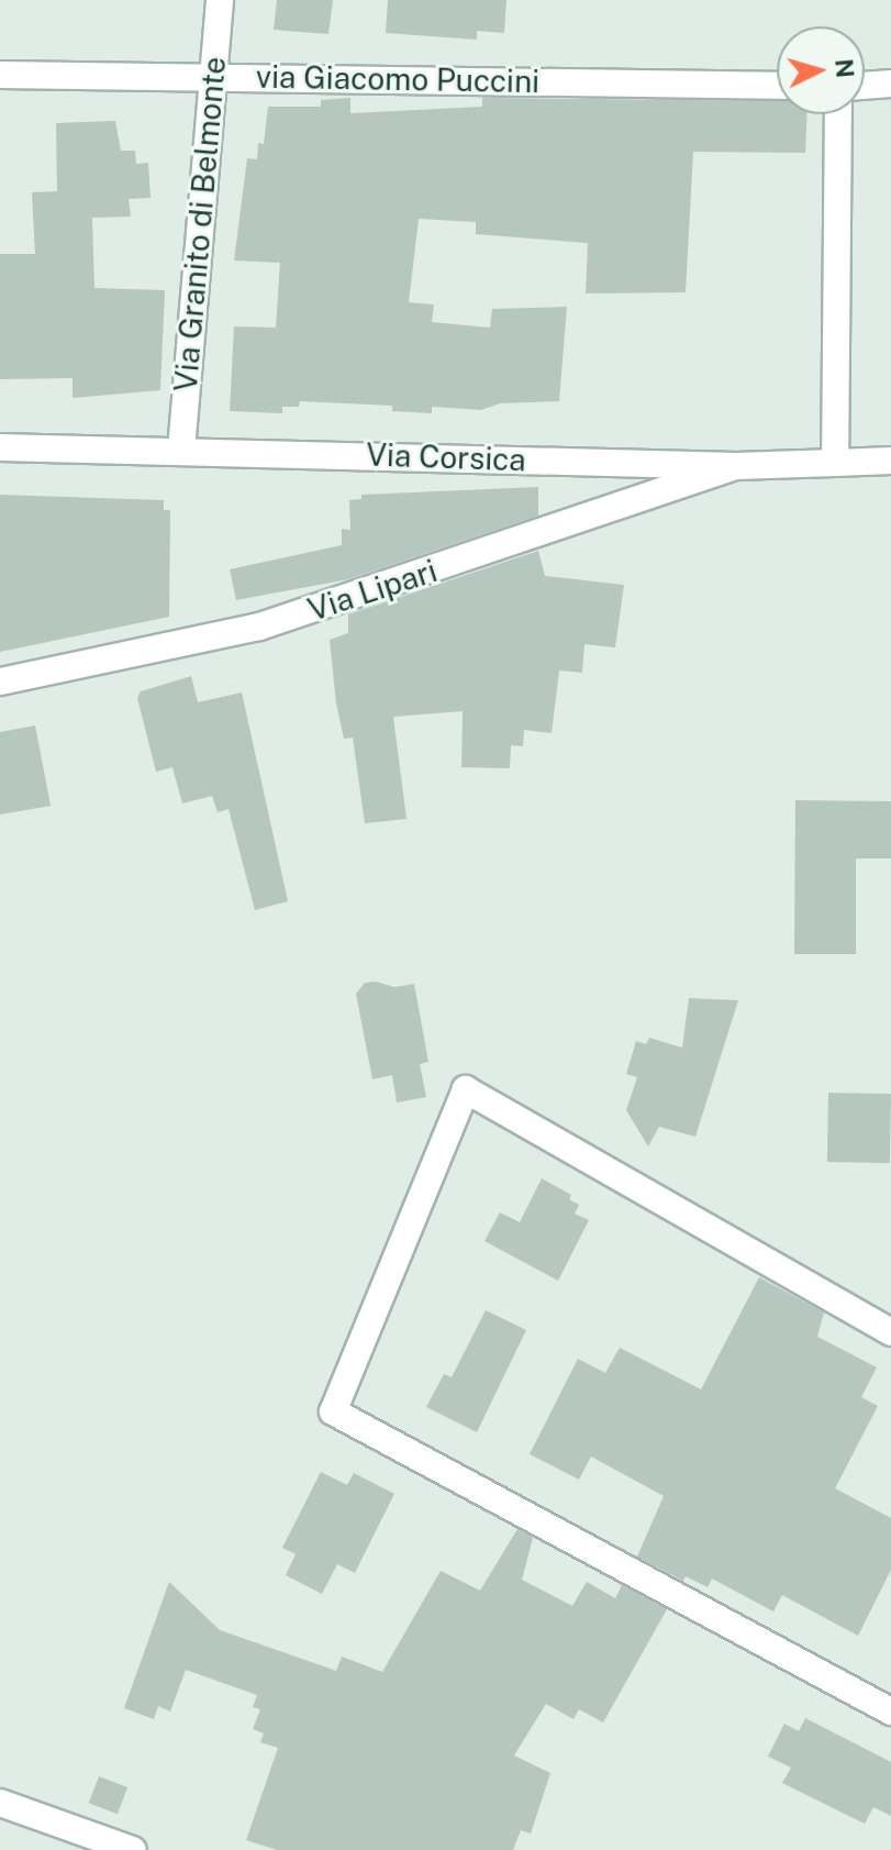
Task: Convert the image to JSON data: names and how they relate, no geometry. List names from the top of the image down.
{
  "streets": {
    "street": [
      "via Giacomo Puccini",
      "Via Granito di Belmonte",
      "Via Corsica",
      "Via Lipari"
    ]
  },
  "crossings": [
    ["via Giacomo Puccini", "Via Granito di Belmonte"],
    ["Via Granito di Belmonte", "Via Corsica"],
    ["Via Corsica", "Via Lipari"]
  ],
  "north": "right"
}
